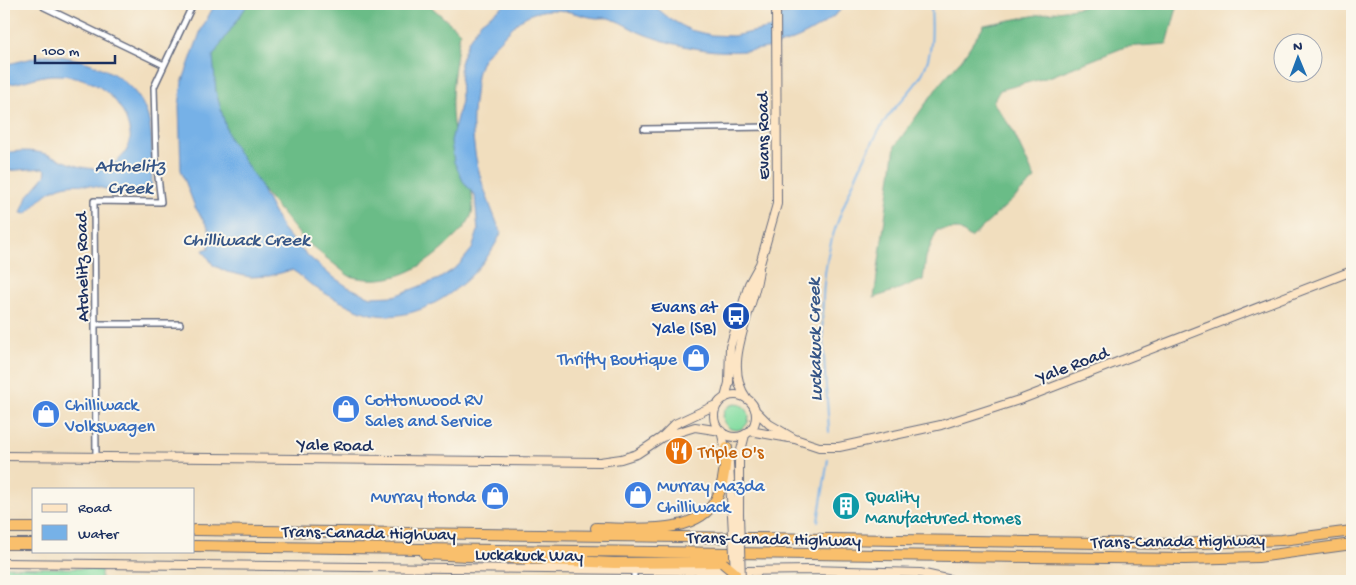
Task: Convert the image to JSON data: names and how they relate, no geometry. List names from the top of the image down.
{
  "streets": {
    "highway": ["Trans-Canada Highway"],
    "street": [
      "Evans Road",
      "Atchelitz Road",
      "Yale Road",
      "Luckakuck Way"
    ]
  },
  "crossings": [
    ["Evans Road", "Yale Road"],
    ["Atchelitz Road", "Yale Road"]
  ],
  "water": ["Atchelitz Creek", "Chilliwack Creek", "Luckakuck Creek"],
  "places": {
    "bus stop": ["Evans at Yale (SB)"],
    "shop": [
      "Thrifty Boutique",
      "Cottonwood RV Sales and Service",
      "Chilliwack Volkswagen",
      "Murray Mazda Chilliwack",
      "Murray Honda"
    ],
    "restaurant": ["Triple O's"],
    "building": ["Quality Manufactured Homes"]
  },
  "legend": ["Road", "Water"],
  "scale_bar": "100 m",
  "north": "top"
}
